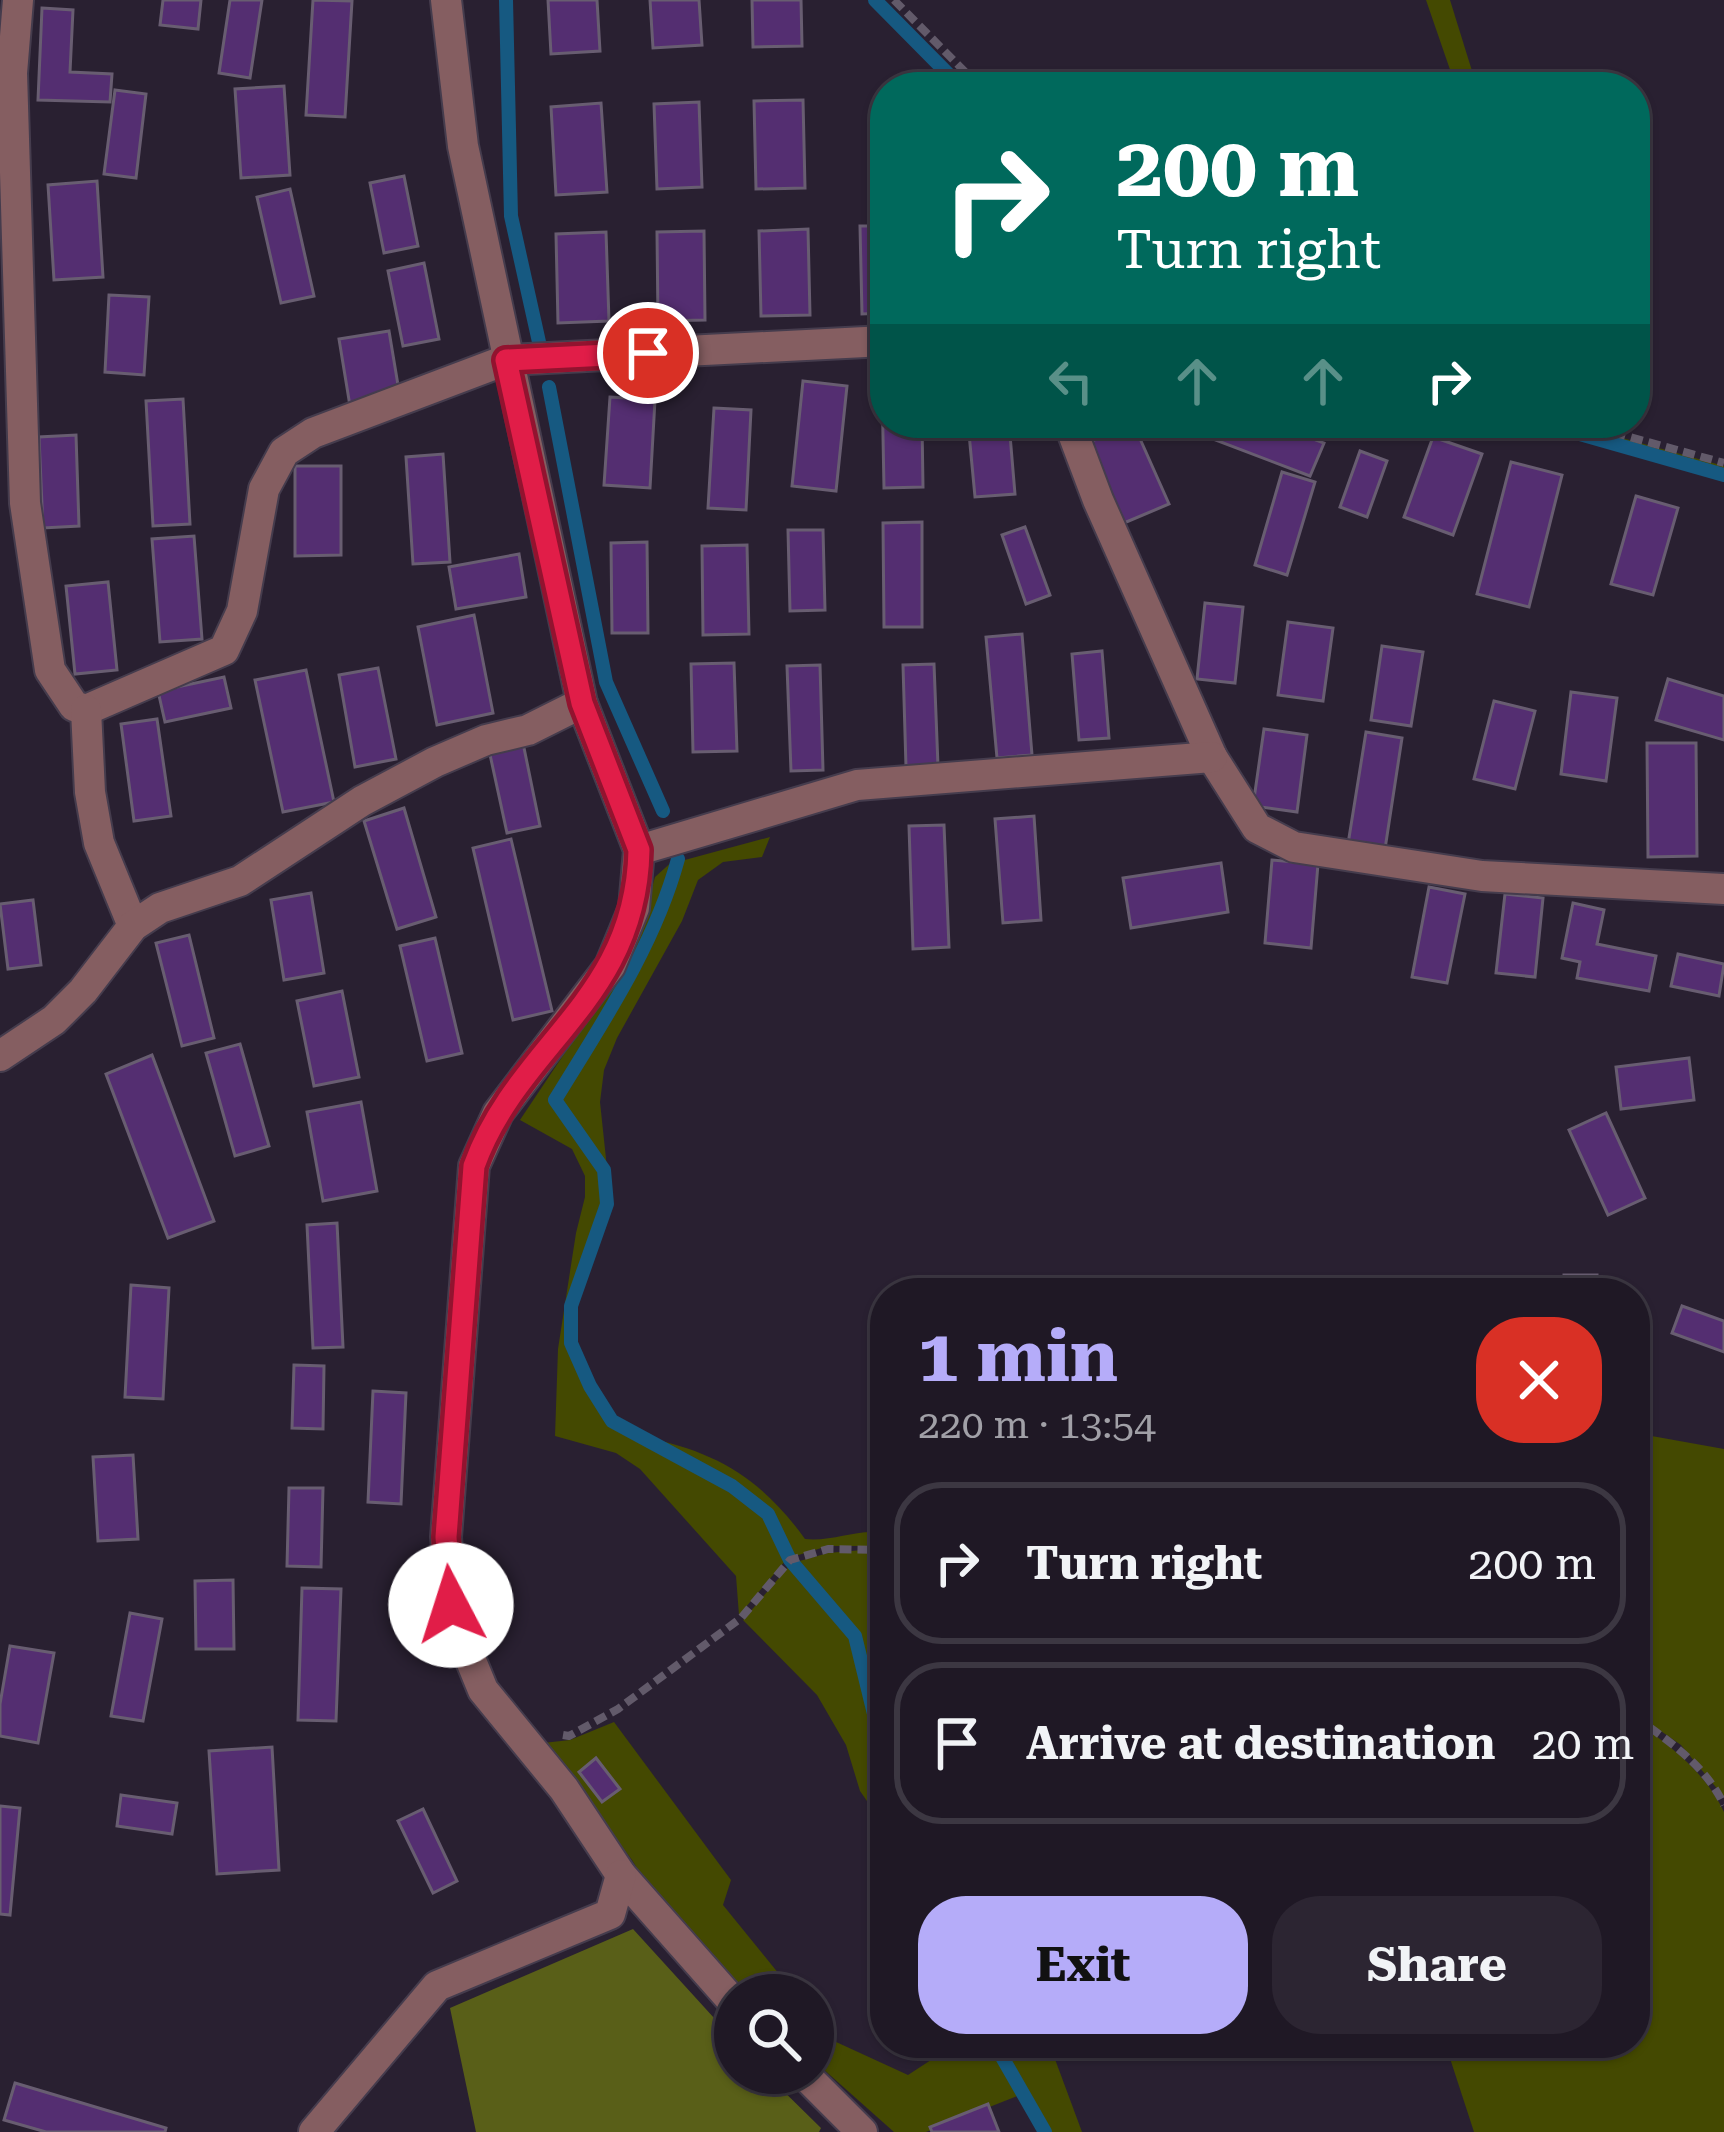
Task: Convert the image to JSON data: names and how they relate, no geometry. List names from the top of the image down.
{
  "page": {
    "turn": ["200 m", "Turn right"],
    "heading": ["1 min", "220 m · 13:54"],
    "list": [
      {
        "name": "Turn right",
        "value": "200 m"
      },
      {
        "name": "Arrive at destination",
        "value": "20 m"
      }
    ],
    "buttons": ["Exit", "Share"]
  }
}
